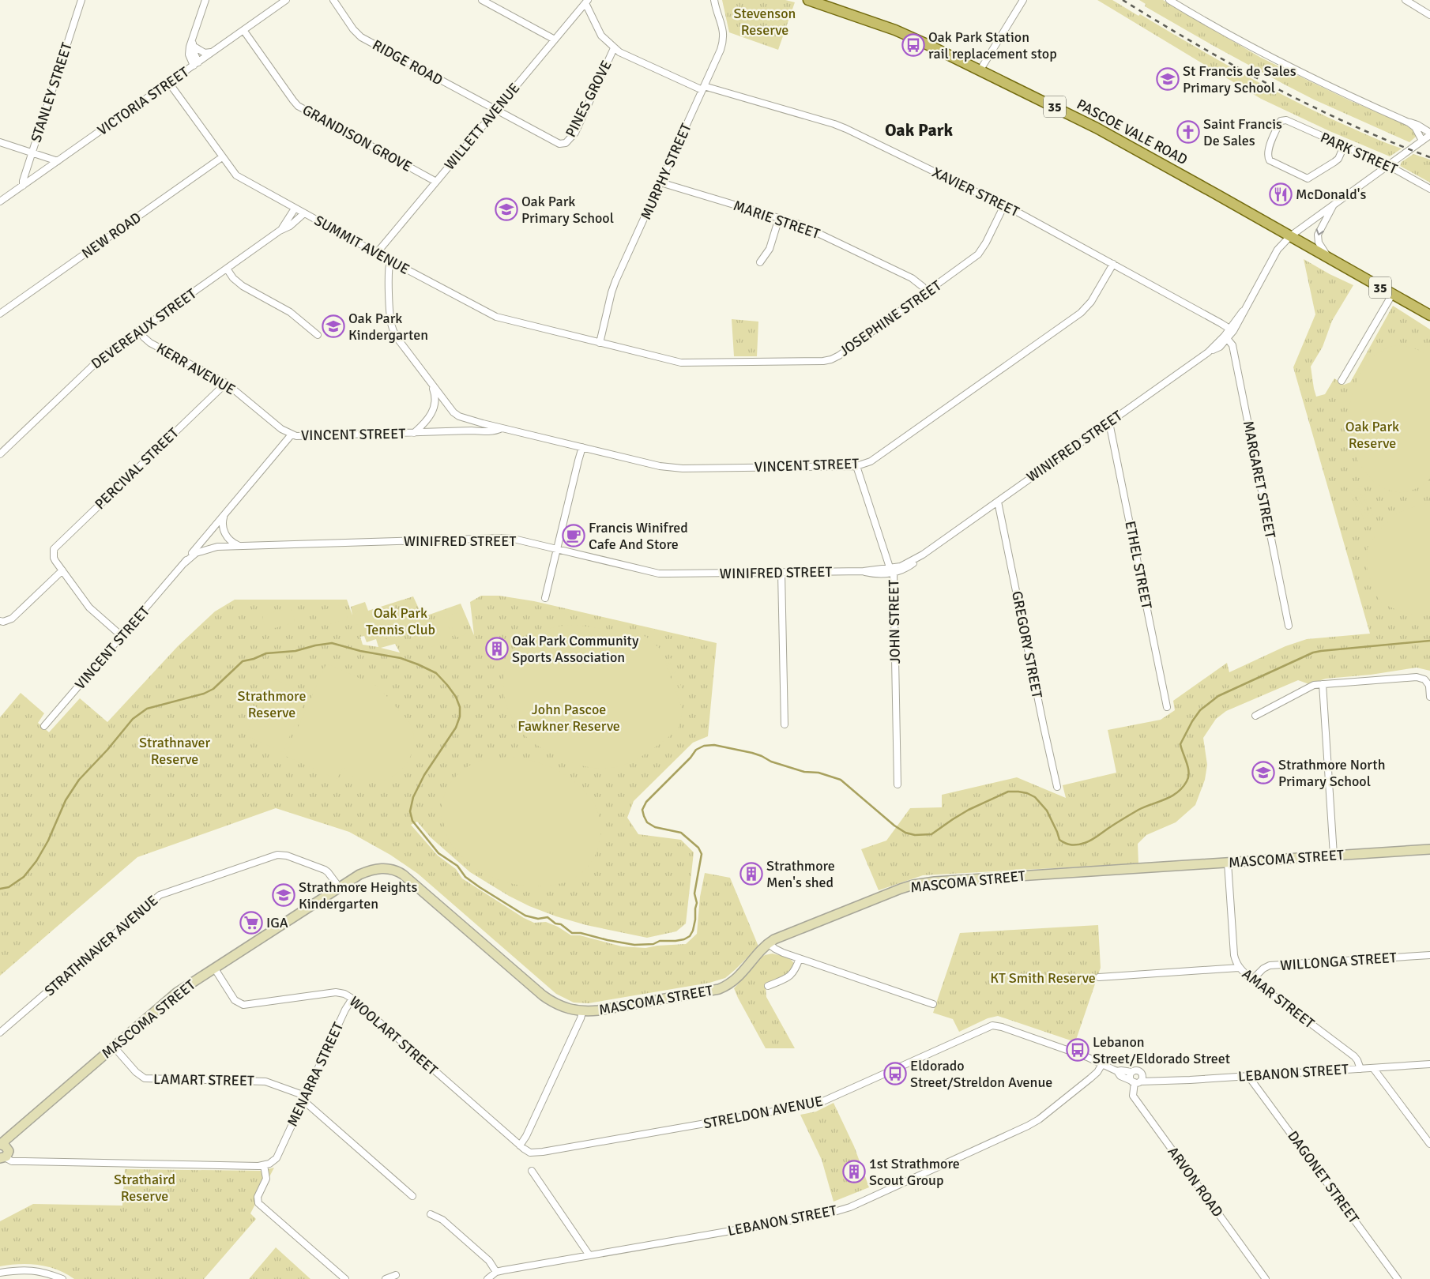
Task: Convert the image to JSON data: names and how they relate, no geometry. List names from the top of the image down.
{
  "streets": {
    "main road": ["35", "PASCOE VALE ROAD", "MASCOMA STREET"],
    "street": [
      "RIDGE ROAD",
      "STANLEY STREET",
      "PINES GROVE",
      "VICTORIA STREET",
      "WILLETT AVENUE",
      "GRANDISON GROVE",
      "PARK STREET",
      "MURPHY STREET",
      "XAVIER STREET",
      "MARIE STREET",
      "NEW ROAD",
      "SUMMIT AVENUE",
      "JOSEPHINE STREET",
      "DEVEREAUX STREET",
      "KERR AVENUE",
      "VINCENT STREET",
      "WINIFRED STREET",
      "PERCIVAL STREET",
      "MARGARET STREET",
      "ETHEL STREET",
      "JOHN STREET",
      "GREGORY STREET",
      "STRATHNAVER AVENUE",
      "WILLONGA STREET",
      "AMAR STREET",
      "WOOLART STREET",
      "LEBANON STREET",
      "MENARRA STREET",
      "LAMART STREET",
      "STRELDON AVENUE",
      "DAGONET STREET",
      "ARVON ROAD"
    ]
  },
  "crossings": [
    ["RIDGE ROAD", "PINES GROVE"],
    ["RIDGE ROAD", "WILLETT AVENUE"],
    ["STANLEY STREET", "VICTORIA STREET"],
    ["PINES GROVE", "WILLETT AVENUE"],
    ["PINES GROVE", "XAVIER STREET"],
    ["VICTORIA STREET", "GRANDISON GROVE"],
    ["VICTORIA STREET", "SUMMIT AVENUE"],
    ["WILLETT AVENUE", "GRANDISON GROVE"],
    ["WILLETT AVENUE", "XAVIER STREET"],
    ["WILLETT AVENUE", "SUMMIT AVENUE"],
    ["PASCOE VALE ROAD", "WINIFRED STREET"],
    ["PARK STREET", "WINIFRED STREET"],
    ["MURPHY STREET", "XAVIER STREET"],
    ["MURPHY STREET", "MARIE STREET"],
    ["MURPHY STREET", "SUMMIT AVENUE"],
    ["MURPHY STREET", "JOSEPHINE STREET"],
    ["XAVIER STREET", "JOSEPHINE STREET"],
    ["XAVIER STREET", "VINCENT STREET"],
    ["XAVIER STREET", "WINIFRED STREET"],
    ["MARIE STREET", "JOSEPHINE STREET"],
    ["NEW ROAD", "SUMMIT AVENUE"],
    ["SUMMIT AVENUE", "JOSEPHINE STREET"],
    ["SUMMIT AVENUE", "DEVEREAUX STREET"],
    ["SUMMIT AVENUE", "VINCENT STREET"],
    ["DEVEREAUX STREET", "KERR AVENUE"],
    ["KERR AVENUE", "VINCENT STREET"],
    ["KERR AVENUE", "PERCIVAL STREET"],
    ["VINCENT STREET", "WINIFRED STREET"],
    ["VINCENT STREET", "JOHN STREET"],
    ["WINIFRED STREET", "MARGARET STREET"],
    ["WINIFRED STREET", "ETHEL STREET"],
    ["WINIFRED STREET", "JOHN STREET"],
    ["WINIFRED STREET", "GREGORY STREET"],
    ["MASCOMA STREET", "STRATHNAVER AVENUE"],
    ["MASCOMA STREET", "AMAR STREET"],
    ["MASCOMA STREET", "WOOLART STREET"],
    ["MASCOMA STREET", "LAMART STREET"],
    ["WILLONGA STREET", "AMAR STREET"],
    ["AMAR STREET", "LEBANON STREET"],
    ["WOOLART STREET", "MENARRA STREET"],
    ["WOOLART STREET", "STRELDON AVENUE"],
    ["LEBANON STREET", "STRELDON AVENUE"],
    ["LEBANON STREET", "DAGONET STREET"],
    ["LEBANON STREET", "ARVON ROAD"],
    ["MENARRA STREET", "LAMART STREET"]
  ],
  "districts": ["Oak Park"],
  "parks": [
    "Stevenson Reserve",
    "Oak Park Reserve",
    "Oak Park Tennis Club",
    "Strathmore Reserve",
    "John Pascoe Fawkner Reserve",
    "Strathnaver Reserve",
    "KT Smith Reserve",
    "Strathaird Reserve"
  ],
  "places": {
    "bus stop": ["Oak Park Station rail replacement stop", "Lebanon Street/Eldorado Street", "Eldorado Street/Streldon Avenue"],
    "school or university": [
      "St Francis de Sales Primary School",
      "Oak Park Primary School",
      "Oak Park Kindergarten",
      "Strathmore North Primary School",
      "Strathmore Heights Kindergarten"
    ],
    "church": ["Saint Francis De Sales"],
    "restaurant": ["McDonald's"],
    "cafe": ["Francis Winifred Cafe And Store"],
    "building": ["Oak Park Community Sports Association", "Strathmore Men's shed", "1st Strathmore Scout Group"],
    "supermarket": ["IGA"]
  }
}
